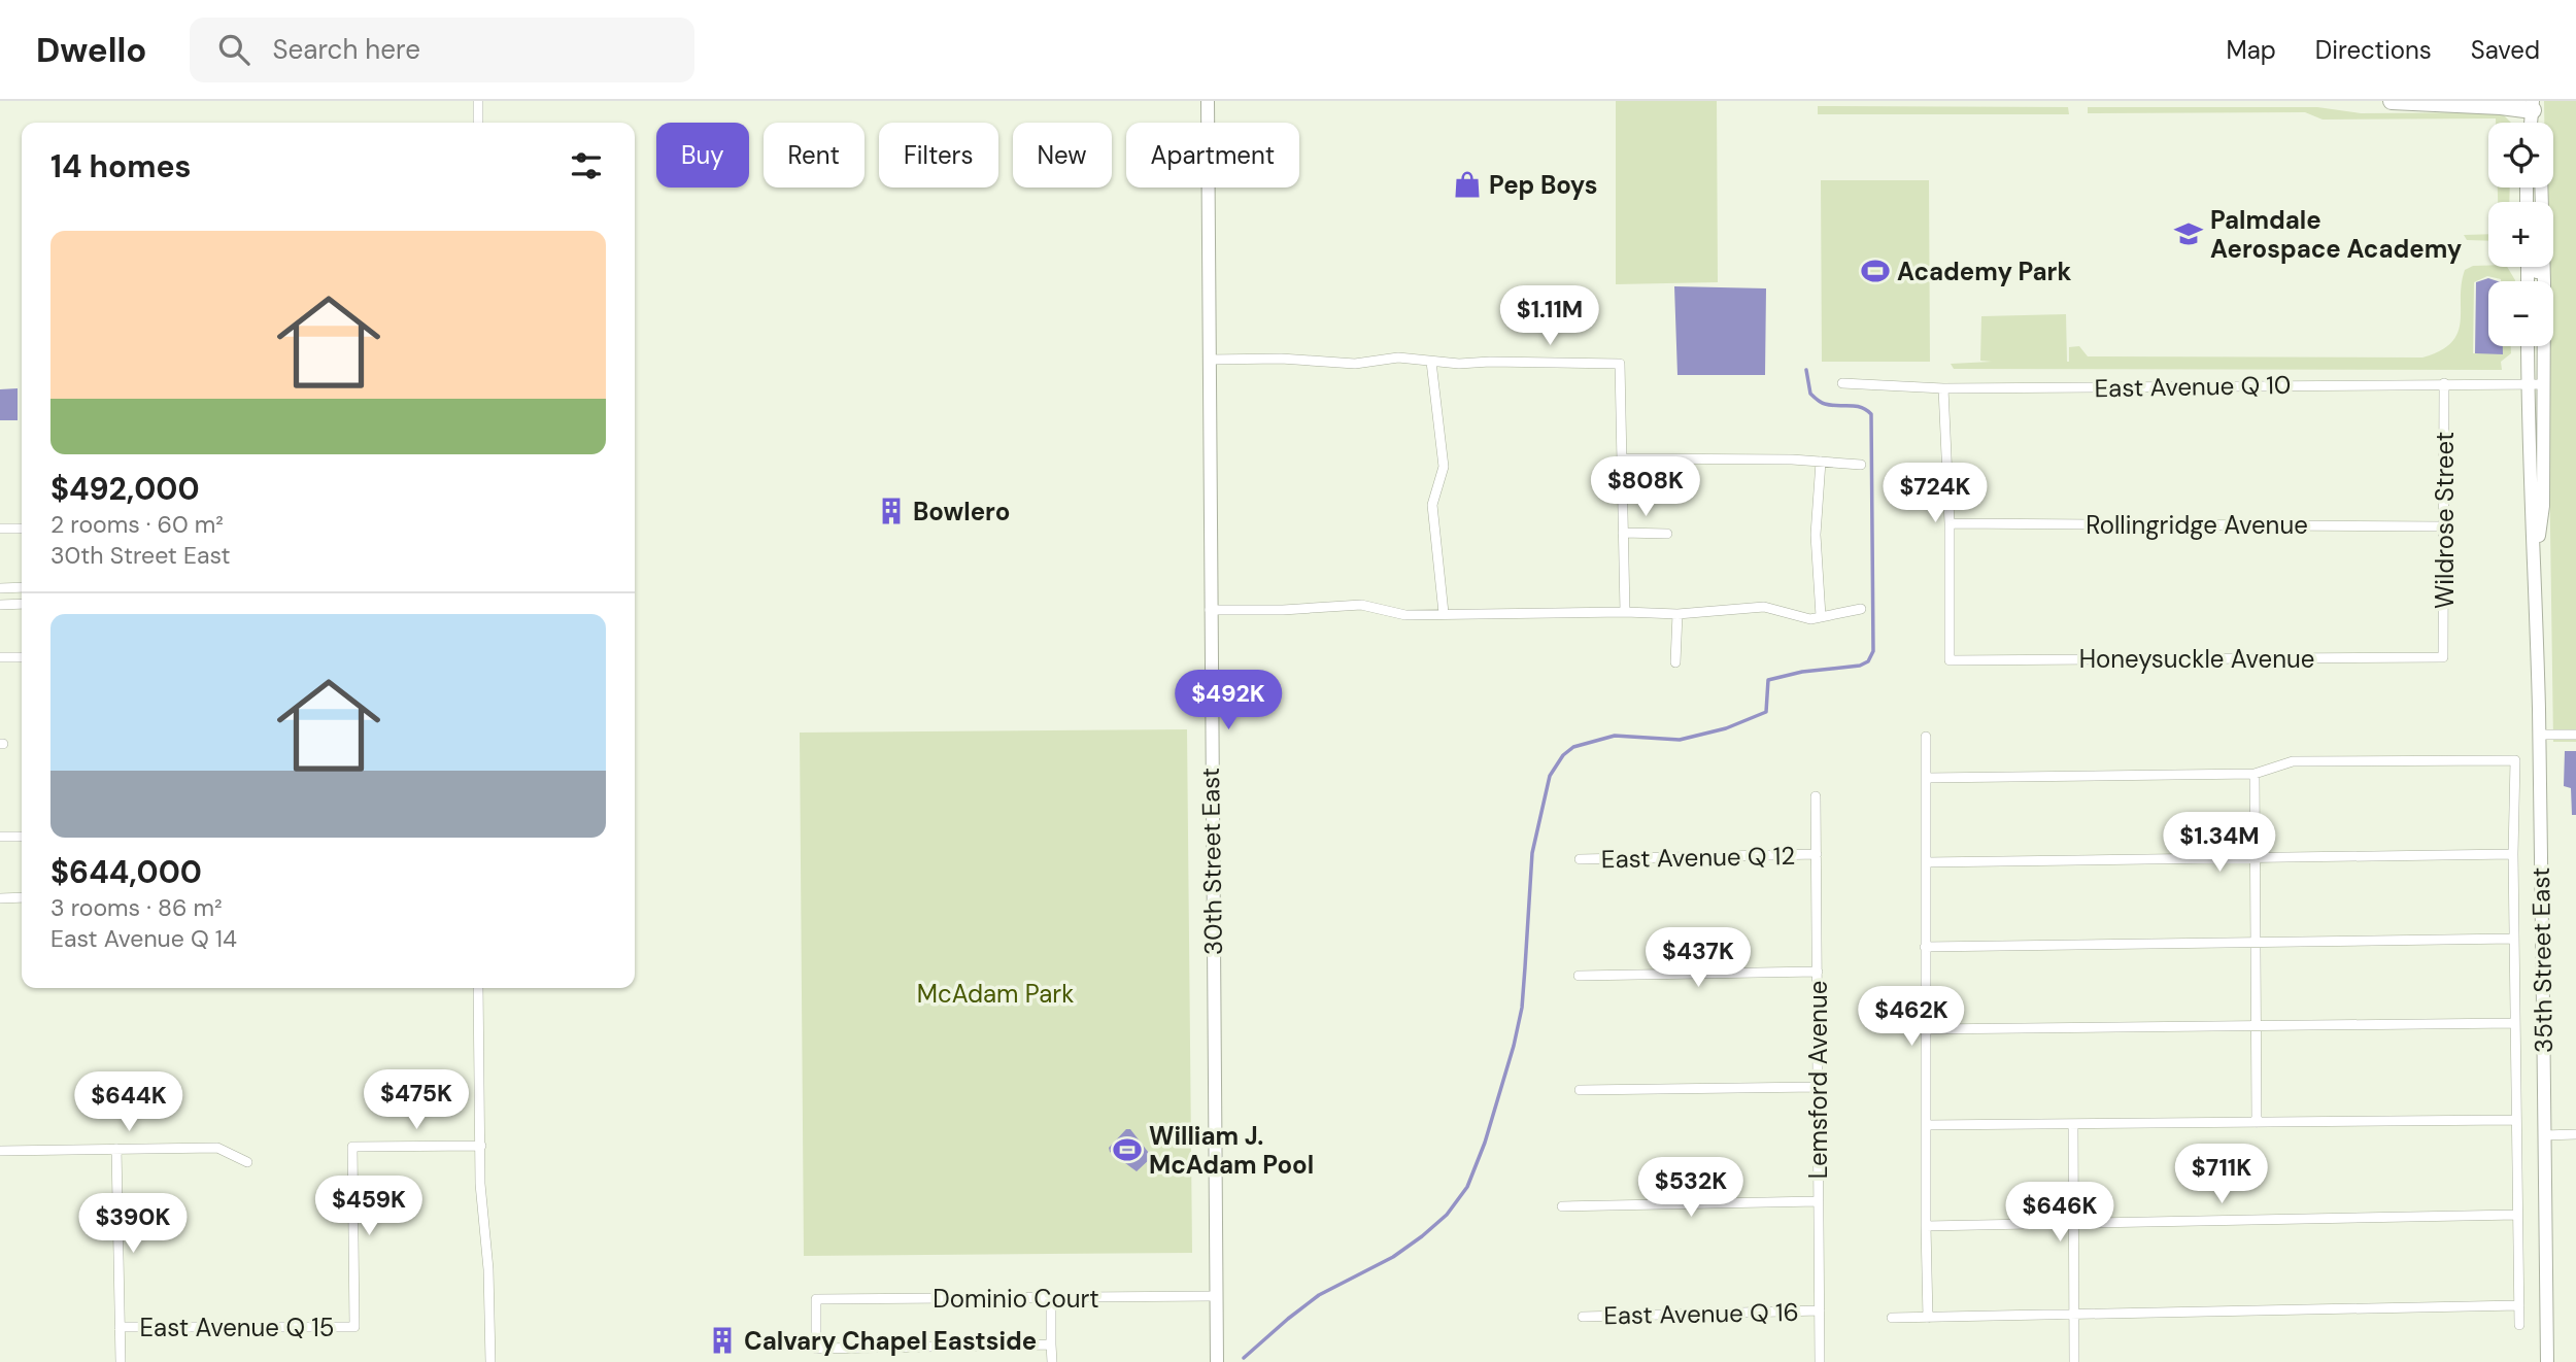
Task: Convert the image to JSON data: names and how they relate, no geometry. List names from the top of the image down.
{
  "streets": {
    "street": [
      "East Avenue Q 10",
      "Wildrose Street",
      "Rollingridge Avenue",
      "Honeysuckle Avenue",
      "East Avenue Q 12",
      "30th Street East",
      "35th Street East",
      "Lemsford Avenue",
      "Dominio Court",
      "East Avenue Q 16",
      "East Avenue Q 15"
    ]
  },
  "crossings": [
    ["East Avenue Q 10", "Wildrose Street"],
    ["East Avenue Q 10", "35th Street East"],
    ["Wildrose Street", "Rollingridge Avenue"],
    ["Wildrose Street", "Honeysuckle Avenue"],
    ["Rollingridge Avenue", "Honeysuckle Avenue"],
    ["East Avenue Q 12", "Lemsford Avenue"],
    ["30th Street East", "Dominio Court"],
    ["Lemsford Avenue", "East Avenue Q 16"]
  ],
  "parks": ["McAdam Park"],
  "places": {
    "shop": ["Pep Boys"],
    "school or university": ["Palmdale Aerospace Academy"],
    "sports": ["Academy Park", "William J. McAdam Pool"],
    "building": ["Bowlero", "Calvary Chapel Eastside"]
  },
  "page": {
    "header": "Dwello",
    "search": "Search here",
    "nav": ["Map", "Directions", "Saved"],
    "map_buttons": ["+", "−"],
    "chip": [
      "Buy",
      "Rent",
      "Filters",
      "New",
      "Apartment"
    ],
    "heading": "14 homes",
    "list": [
      {
        "name": "$492,000",
        "note": "2 rooms · 60 m² · 30th Street East"
      },
      {
        "name": "$644,000",
        "note": "3 rooms · 86 m² · East Avenue Q 14"
      }
    ],
    "price": [
      "$1.11M",
      "$808K",
      "$724K",
      "$492K",
      "$1.34M",
      "$437K",
      "$462K",
      "$475K",
      "$644K",
      "$711K",
      "$532K",
      "$459K",
      "$646K",
      "$390K"
    ]
  }
}
